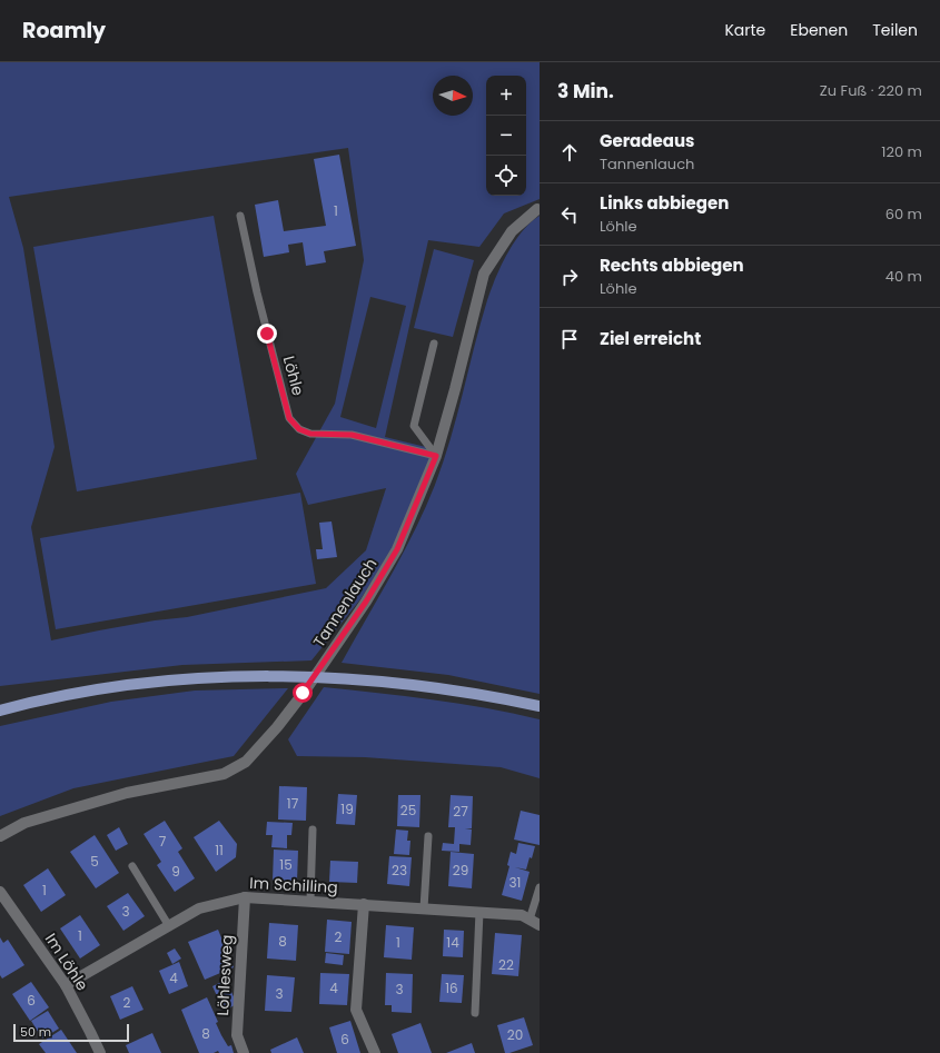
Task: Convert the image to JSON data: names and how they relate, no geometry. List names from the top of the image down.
{
  "streets": {
    "street": [
      "Tannenlauch",
      "Im Schilling",
      "Im Löhle",
      "Löhlesweg"
    ],
    "lane": ["Löhle"]
  },
  "crossings": [
    ["Löhle", "Tannenlauch"],
    ["Im Schilling", "Im Löhle"],
    ["Im Schilling", "Löhlesweg"]
  ],
  "house_numbers": [
    "1",
    "17",
    "19",
    "25",
    "27",
    "7",
    "11",
    "5",
    "15",
    "23",
    "29",
    "9",
    "31",
    "1",
    "3",
    "1",
    "2",
    "8",
    "1",
    "14",
    "22",
    "4",
    "4",
    "16",
    "3",
    "3",
    "6",
    "2",
    "8",
    "20",
    "6"
  ],
  "scale_bar": "50 m",
  "north": "right",
  "page": {
    "header": "Roamly",
    "nav": ["Karte", "Ebenen", "Teilen"],
    "heading": ["3 Min.", "Zu Fuß · 220 m"],
    "map_buttons": ["+", "−"],
    "list": [
      ["Geradeaus", "Tannenlauch", "120 m"],
      ["Links abbiegen", "Löhle", "60 m"],
      ["Rechts abbiegen", "Löhle", "40 m"],
      "Ziel erreicht"
    ],
    "scale": "50 m"
  }
}
